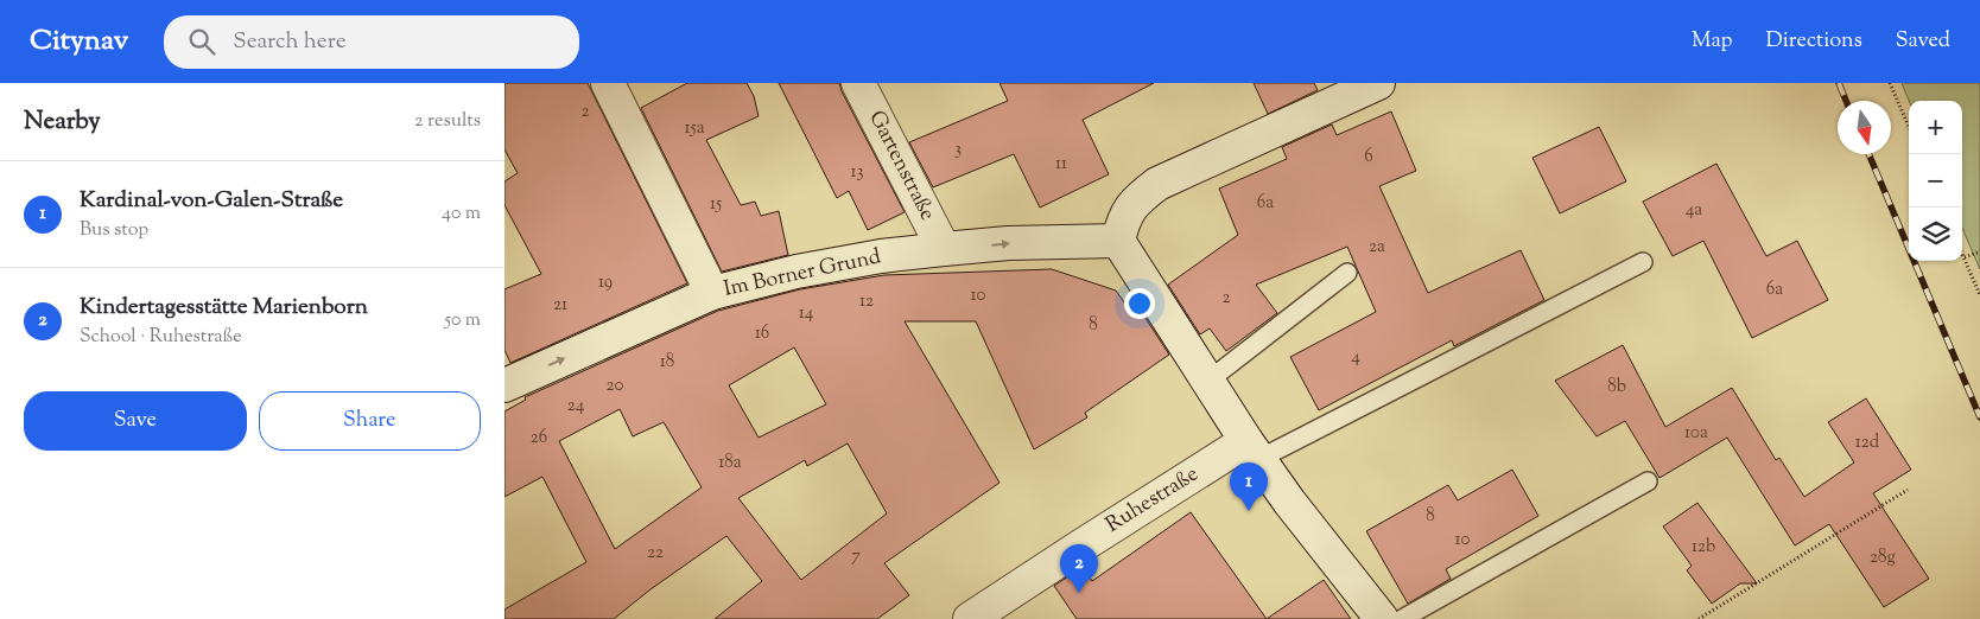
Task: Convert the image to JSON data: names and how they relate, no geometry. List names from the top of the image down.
{
  "streets": {
    "street": ["Gartenstraße", "Im Borner Grund", "Ruhestraße"]
  },
  "crossings": [
    ["Gartenstraße", "Im Borner Grund"]
  ],
  "one_way": ["Im Borner Grund"],
  "house_numbers": [
    "2",
    "15a",
    "3",
    "6",
    "11",
    "13",
    "6a",
    "15",
    "4a",
    "2a",
    "19",
    "6a",
    "10",
    "2",
    "12",
    "21",
    "14",
    "8",
    "16",
    "4",
    "18",
    "20",
    "8b",
    "24",
    "10a",
    "26",
    "12d",
    "18a",
    "8",
    "10",
    "12b",
    "22",
    "7",
    "28g"
  ],
  "north": "bottom",
  "page": {
    "header": "Citynav",
    "search": "Search here",
    "nav": ["Map", "Directions", "Saved"],
    "heading": ["Nearby", "2 results"],
    "map_buttons": ["+", "−"],
    "list": [
      {
        "mark": "1",
        "name": "Kardinal-von-Galen-Straße",
        "note": "Bus stop",
        "value": "40 m"
      },
      {
        "mark": "2",
        "name": "Kindertagesstätte Marienborn",
        "note": "School · Ruhestraße",
        "value": "50 m"
      }
    ],
    "buttons": ["Save", "Share"],
    "pins": ["1", "2"]
  }
}
